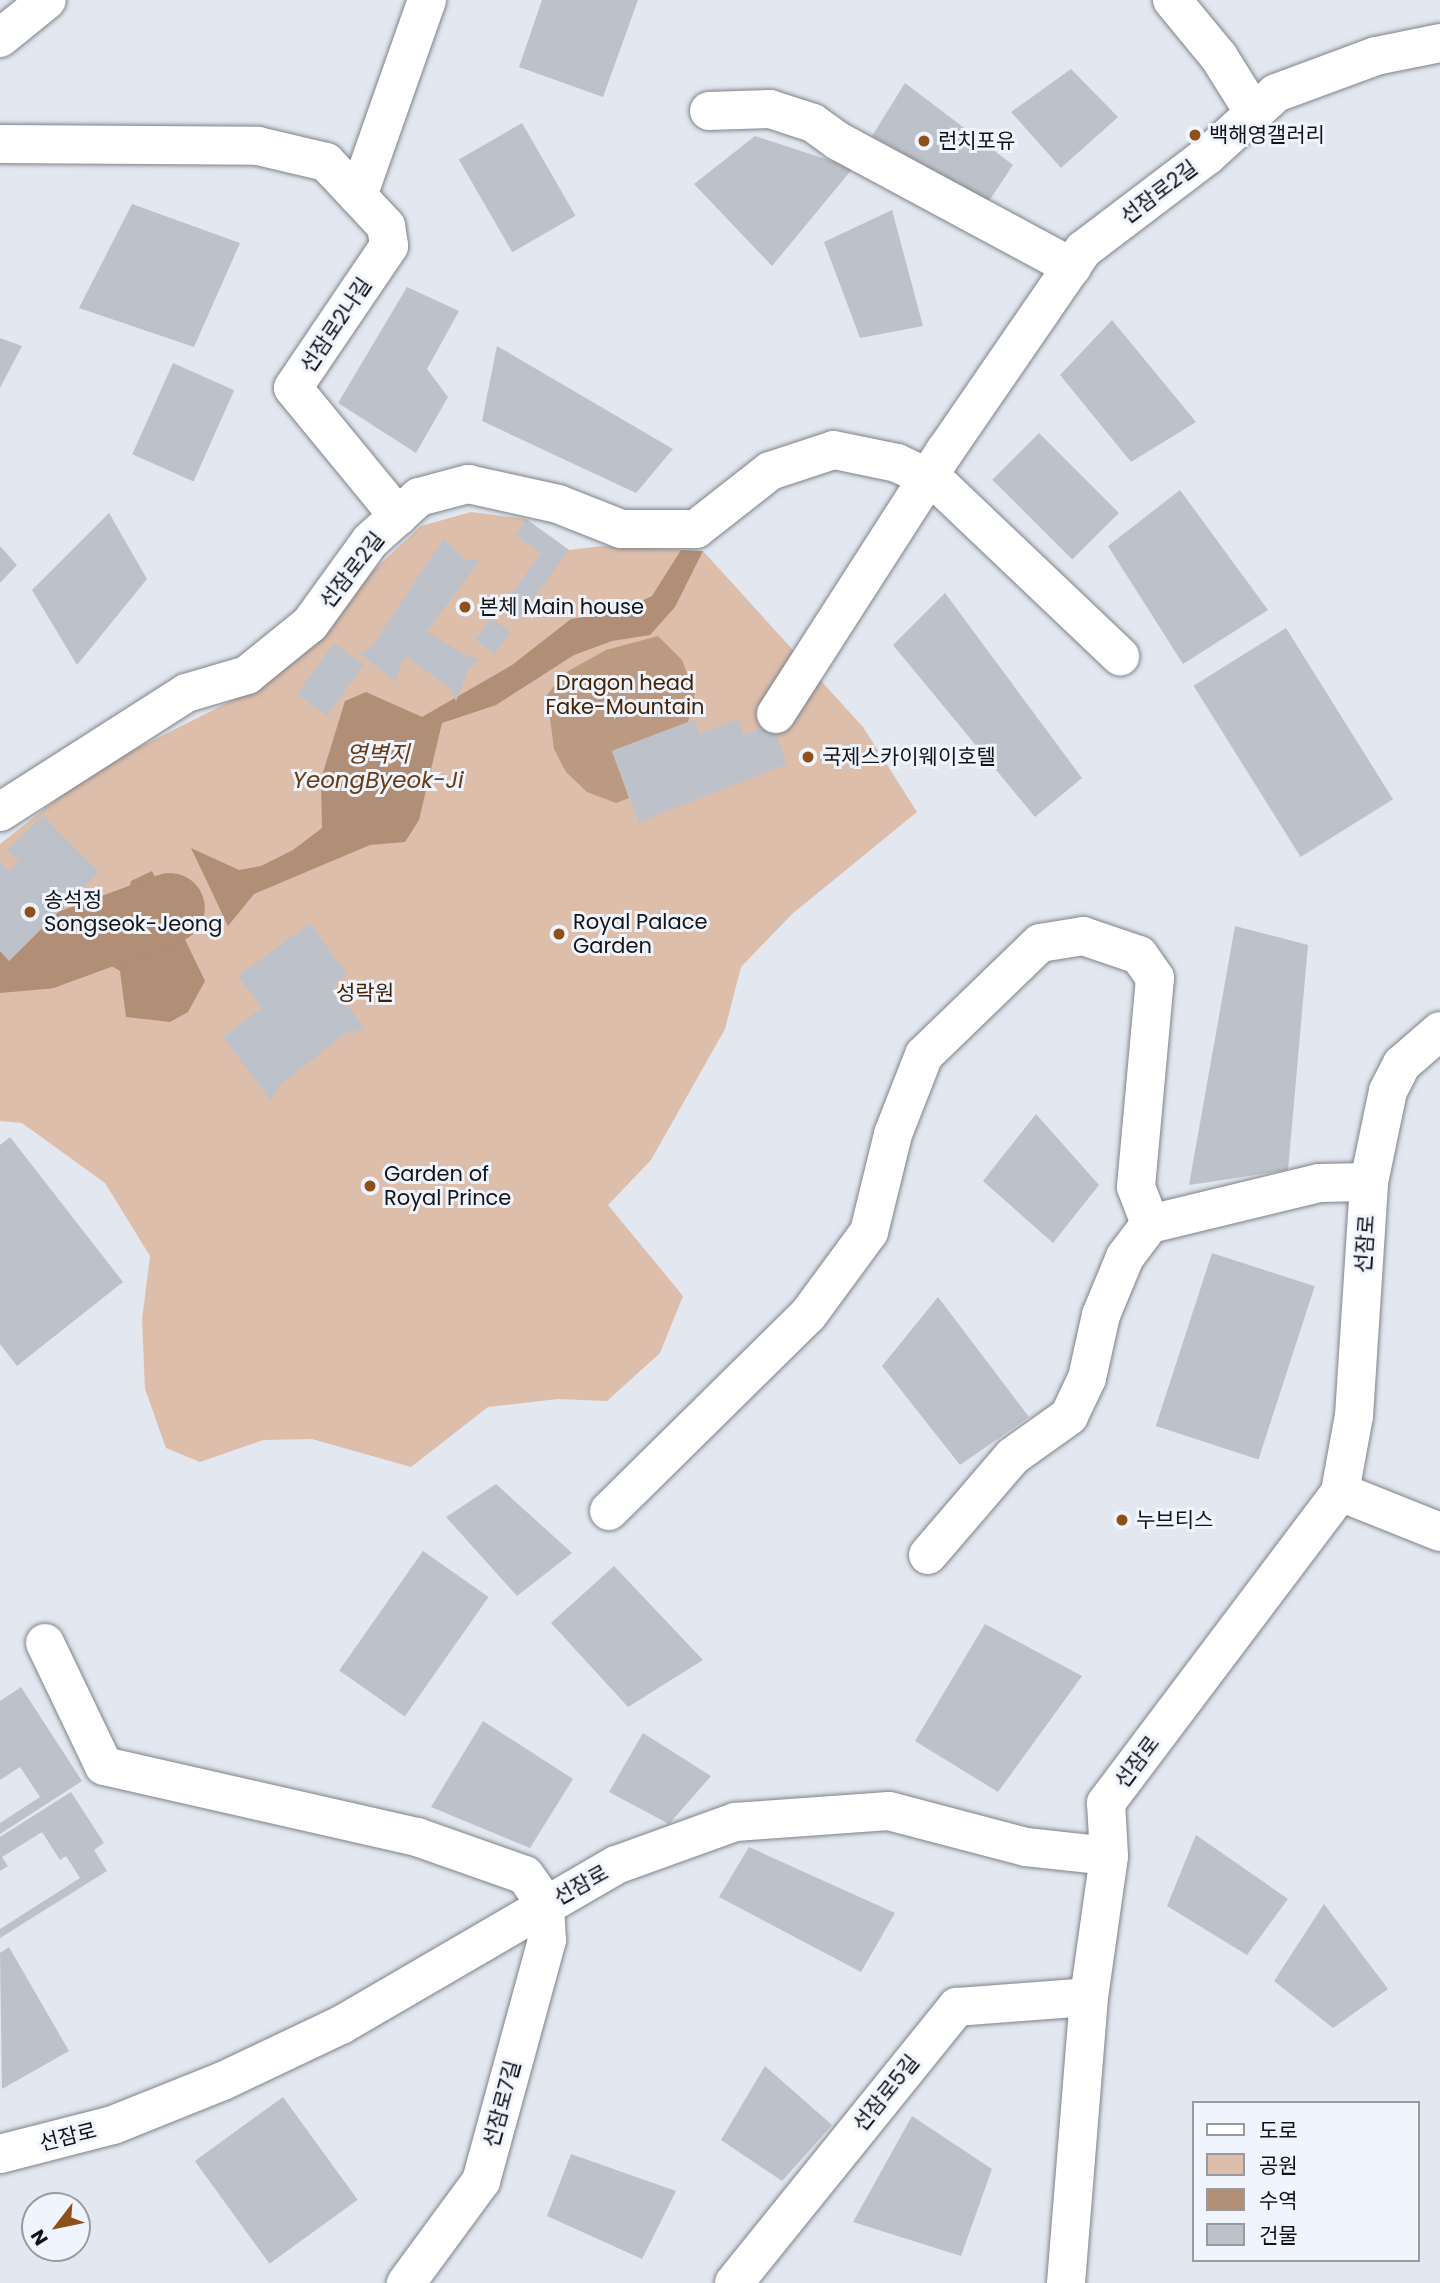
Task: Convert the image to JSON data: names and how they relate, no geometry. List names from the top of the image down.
{
  "streets": {
    "street": [
      "선잠로2길",
      "선잠로2나길",
      "선잠로",
      "선잠로5길",
      "선잠로7길"
    ]
  },
  "crossings": [
    ["선잠로2길", "선잠로2나길"],
    ["선잠로", "선잠로7길"]
  ],
  "water": ["영벽지 YeongByeok-Ji"],
  "parks": ["Dragon head Fake-Mountain", "성락원"],
  "places": [
    "백해영갤러리",
    "런치포유",
    "본체 Main house",
    "국제스카이웨이호텔",
    "송석정 Songseok-Jeong",
    "Royal Palace Garden",
    "Garden of Royal Prince",
    "누브티스"
  ],
  "legend": [
    "도로",
    "공원",
    "수역",
    "건물"
  ],
  "north": "bottom left"
}
